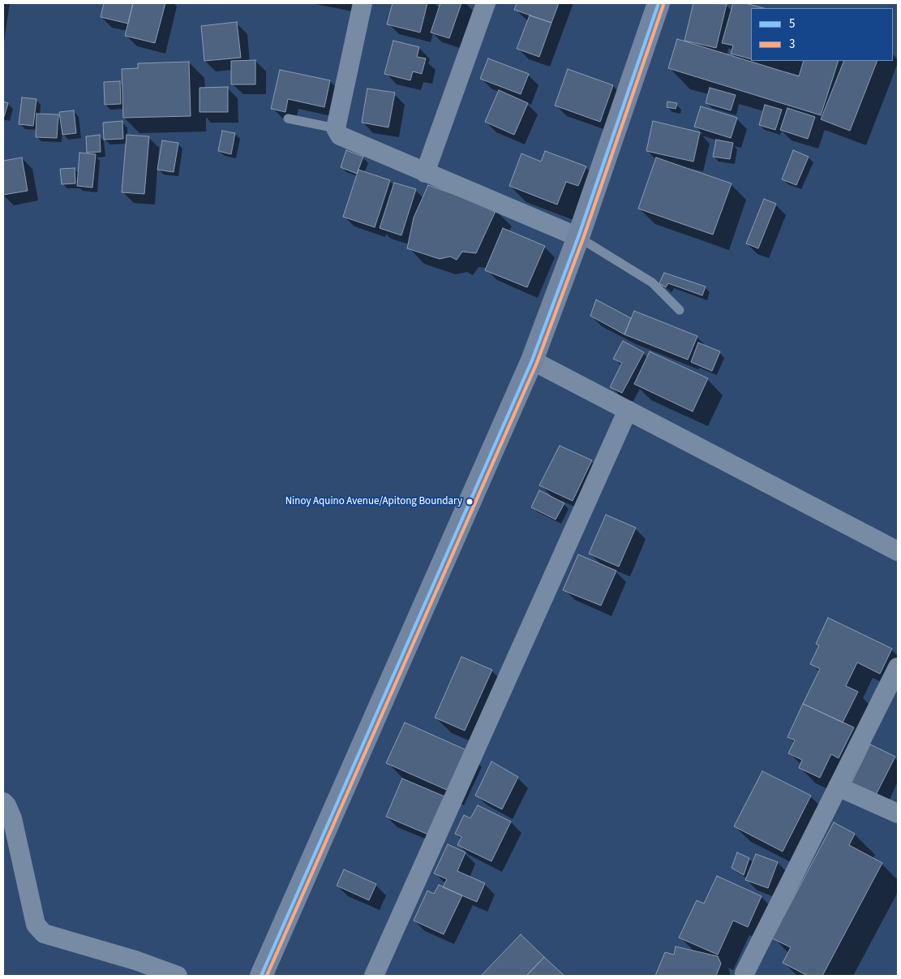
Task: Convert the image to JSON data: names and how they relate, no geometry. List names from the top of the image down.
{
  "places": ["Ninoy Aquino Avenue/Apitong Boundary"],
  "lines": ["transit line 5", "transit line 3"],
  "legend": ["5", "3"]
}
